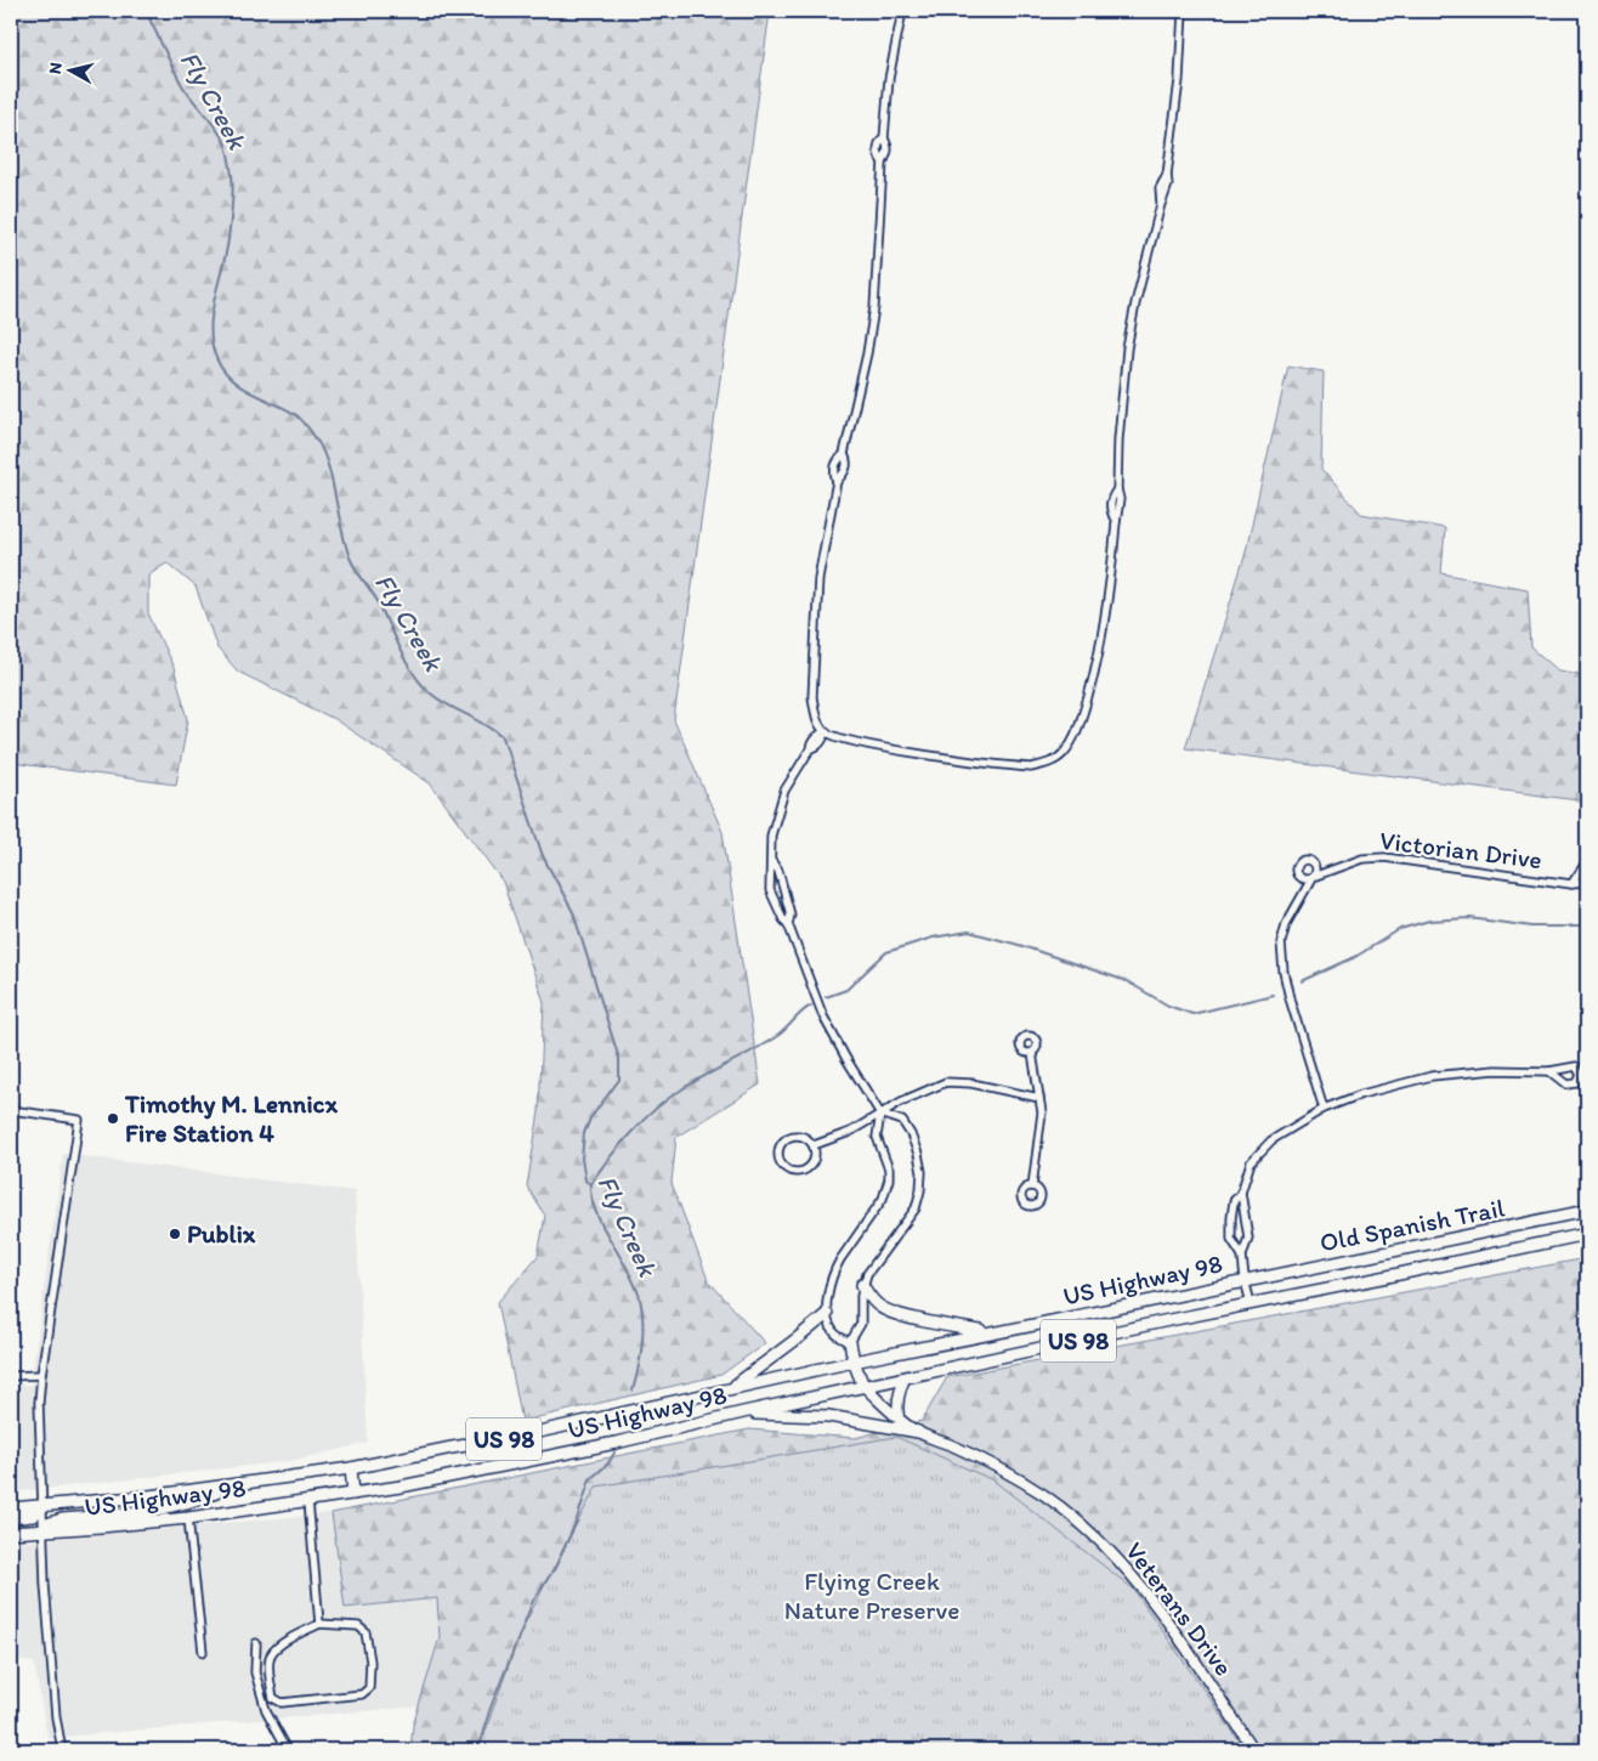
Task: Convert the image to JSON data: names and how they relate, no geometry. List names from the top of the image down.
{
  "streets": {
    "main road": ["Old Spanish Trail", "US Highway 98", "US 98"],
    "street": ["Victorian Drive", "Veterans Drive"]
  },
  "crossings": [
    ["Old Spanish Trail", "US Highway 98"],
    ["US Highway 98", "Veterans Drive"]
  ],
  "water": ["Fly Creek"],
  "parks": ["Flying Creek Nature Preserve"],
  "places": ["Timothy M. Lennicx Fire Station 4", "Publix"],
  "north": "left"
}
